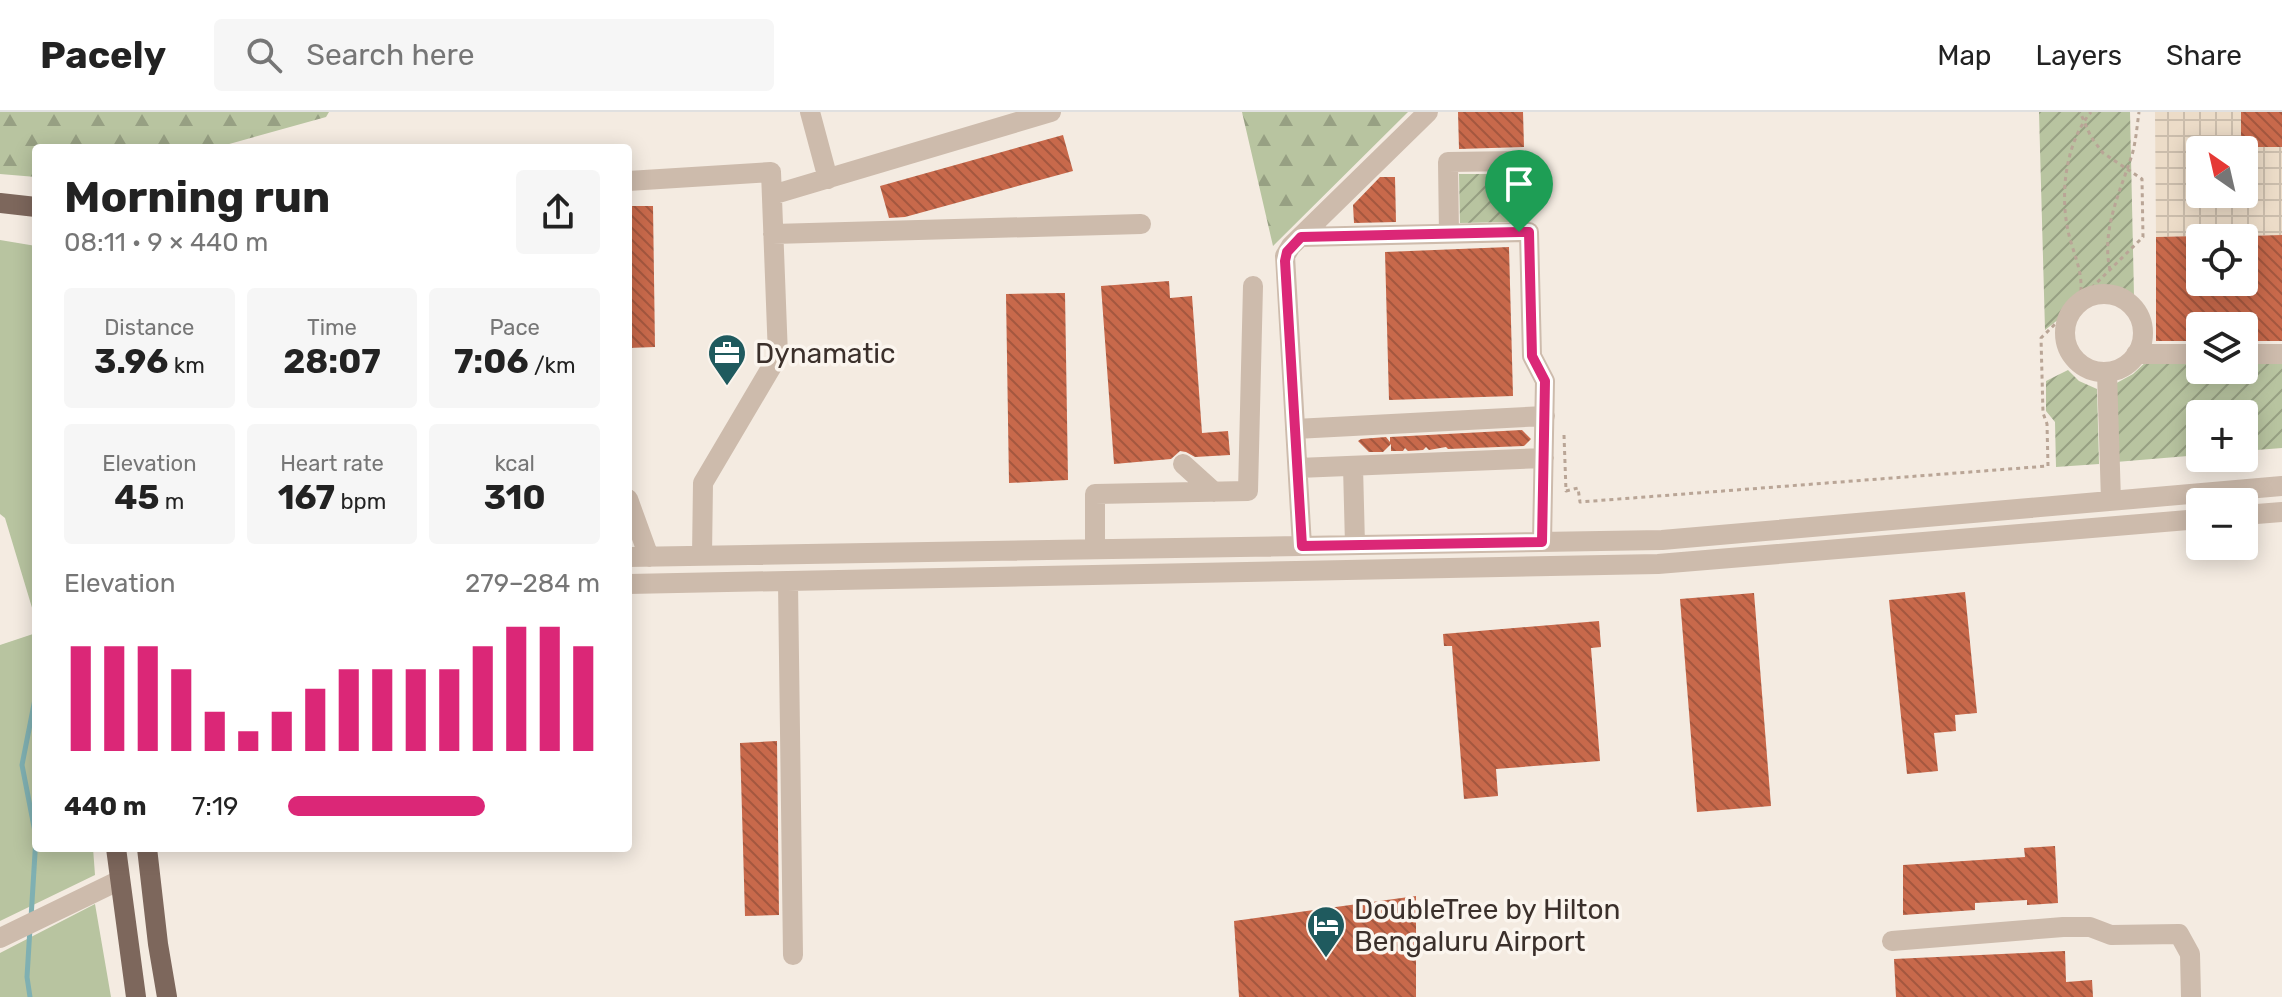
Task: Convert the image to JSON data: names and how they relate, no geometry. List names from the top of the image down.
{
  "places": {
    "office": ["Dynamatic"],
    "hotel": ["DoubleTree by Hilton Bengaluru Airport"]
  },
  "north": "top left",
  "page": {
    "header": "Pacely",
    "search": "Search here",
    "nav": ["Map", "Layers", "Share"],
    "map_buttons": ["+", "−"],
    "heading": ["Morning run", "08:11 · 9 × 440 m"],
    "stats": [
      ["Distance", "3.96 km"],
      ["Time", "28:07"],
      ["Pace", "7:06 /km"],
      ["Elevation", "45 m"],
      ["Heart rate", "167 bpm"],
      ["kcal", "310"]
    ],
    "chart": ["Elevation", "279–284 m"],
    "list": [
      {
        "name": "440 m",
        "note": "7:19"
      }
    ]
  }
}
